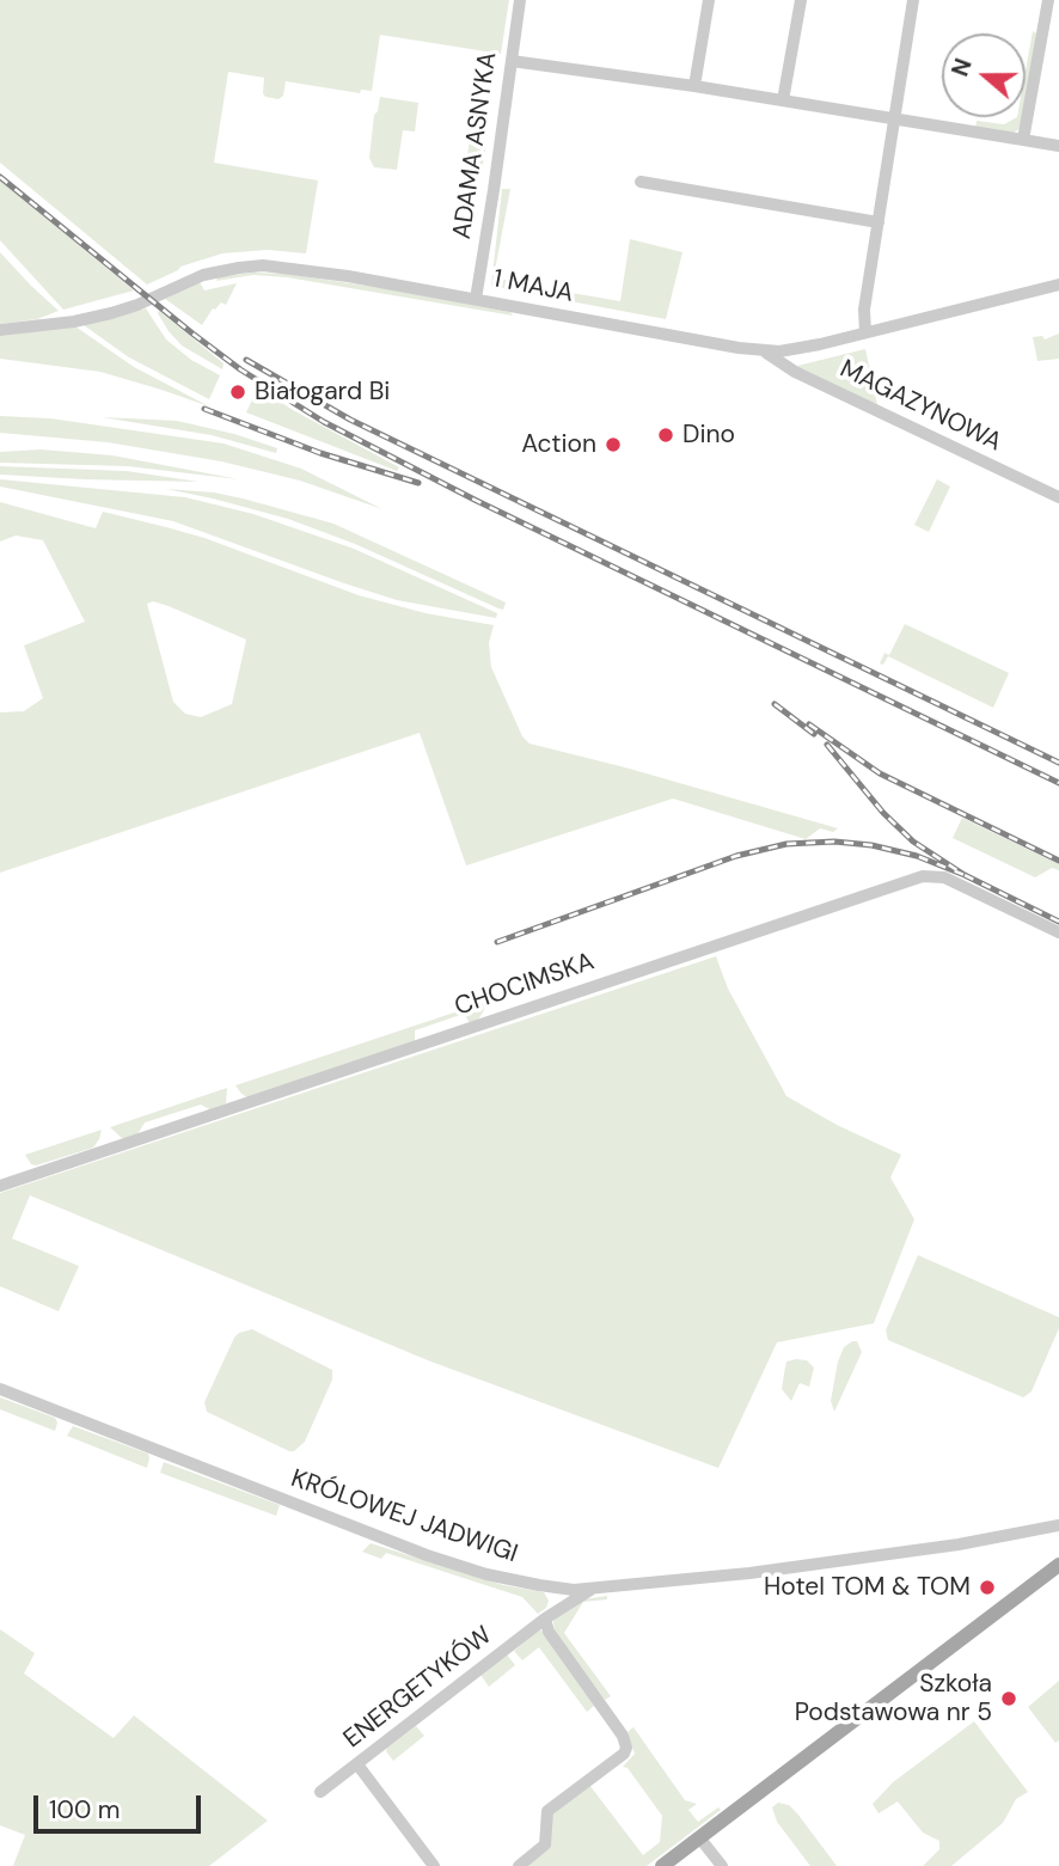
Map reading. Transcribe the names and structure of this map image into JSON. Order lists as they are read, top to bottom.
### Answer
{
  "streets": {
    "street": [
      "ADAMA ASNYKA",
      "1 MAJA",
      "MAGAZYNOWA",
      "CHOCIMSKA",
      "KRÓLOWEJ JADWIGI",
      "ENERGETYKÓW"
    ]
  },
  "crossings": [
    ["ADAMA ASNYKA", "1 MAJA"],
    ["1 MAJA", "MAGAZYNOWA"],
    ["KRÓLOWEJ JADWIGI", "ENERGETYKÓW"]
  ],
  "places": [
    "Białogard Bi",
    "Dino",
    "Action",
    "Hotel TOM & TOM",
    "Szkoła Podstawowa nr 5"
  ],
  "scale_bar": "100 m",
  "north": "left"
}
